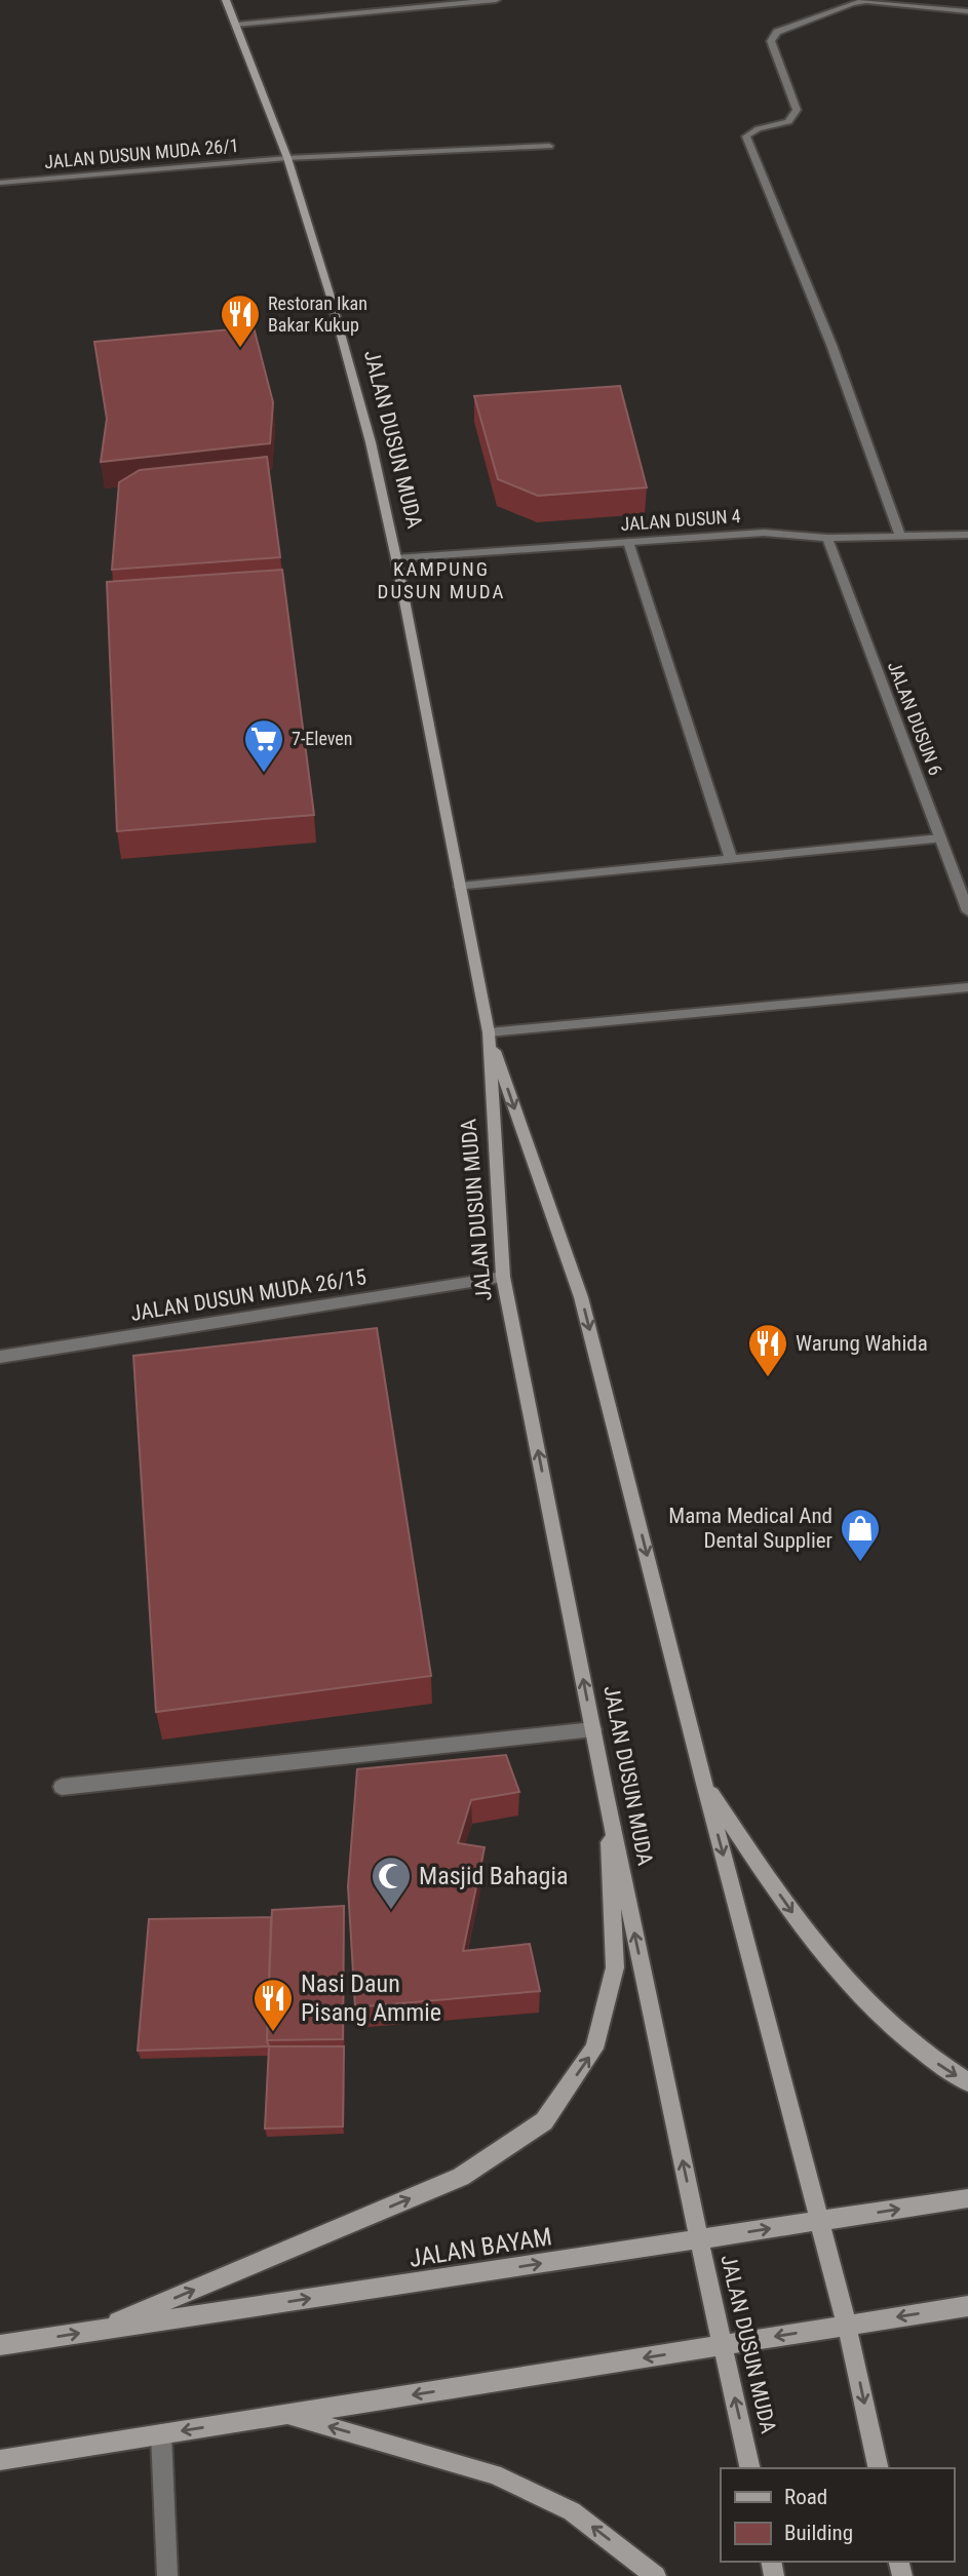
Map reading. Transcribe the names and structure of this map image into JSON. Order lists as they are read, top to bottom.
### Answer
{
  "streets": {
    "main road": ["JALAN DUSUN MUDA", "JALAN BAYAM"],
    "street": [
      "JALAN DUSUN MUDA 26/1",
      "JALAN DUSUN 4",
      "JALAN DUSUN 6",
      "JALAN DUSUN MUDA 26/15"
    ]
  },
  "crossings": [
    ["JALAN DUSUN MUDA 26/1", "JALAN DUSUN MUDA"],
    ["JALAN DUSUN MUDA", "JALAN DUSUN 4"],
    ["JALAN DUSUN MUDA", "JALAN DUSUN MUDA 26/15"],
    ["JALAN DUSUN MUDA", "JALAN BAYAM"],
    ["JALAN DUSUN 4", "JALAN DUSUN 6"]
  ],
  "districts": ["KAMPUNG DUSUN MUDA"],
  "places": {
    "restaurant": ["Restoran Ikan Bakar Kukup", "Warung Wahida", "Nasi Daun Pisang Ammie"],
    "supermarket": ["7-Eleven"],
    "shop": ["Mama Medical And Dental Supplier"],
    "mosque": ["Masjid Bahagia"]
  },
  "legend": ["Road", "Building"]
}
